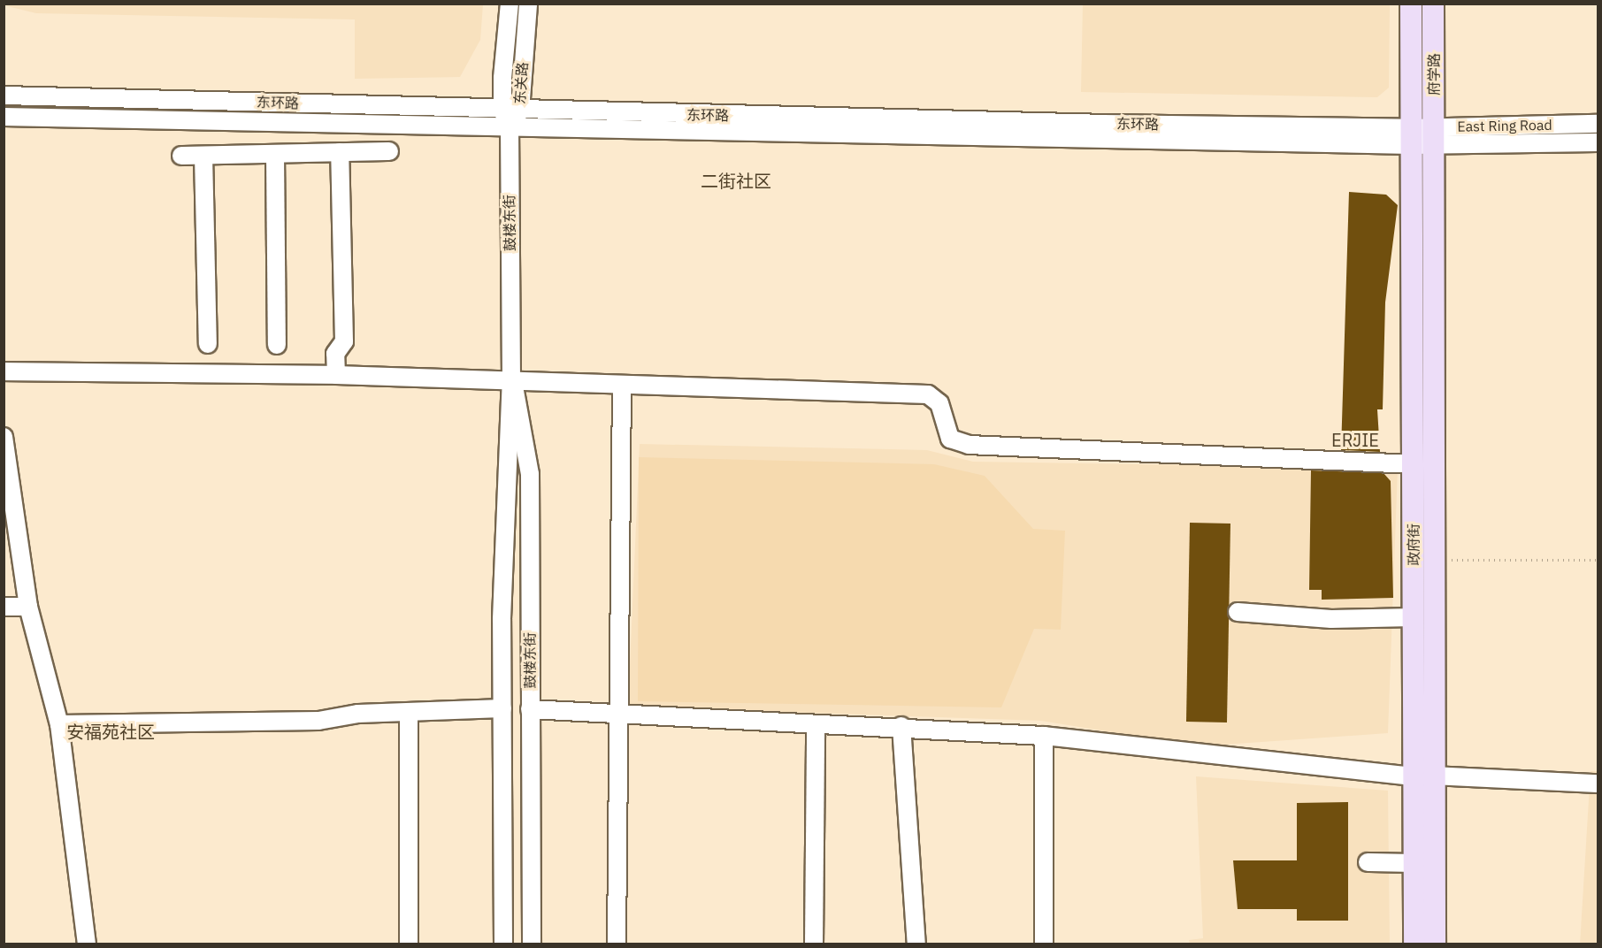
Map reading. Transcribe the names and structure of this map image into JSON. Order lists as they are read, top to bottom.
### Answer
{
  "streets": {
    "main road": ["府学路", "政府街"],
    "street": [
      "东关路",
      "东环路",
      "East Ring Road",
      "鼓楼东街"
    ]
  },
  "crossings": [
    ["府学路", "东环路"],
    ["府学路", "East Ring Road"],
    ["府学路", "政府街"],
    ["东关路", "东环路"],
    ["东关路", "鼓楼东街"],
    ["东环路", "East Ring Road"],
    ["东环路", "鼓楼东街"],
    ["东环路", "政府街"],
    ["East Ring Road", "政府街"]
  ],
  "districts": ["二街社区", "ERJIE", "安福苑社区"]
}
